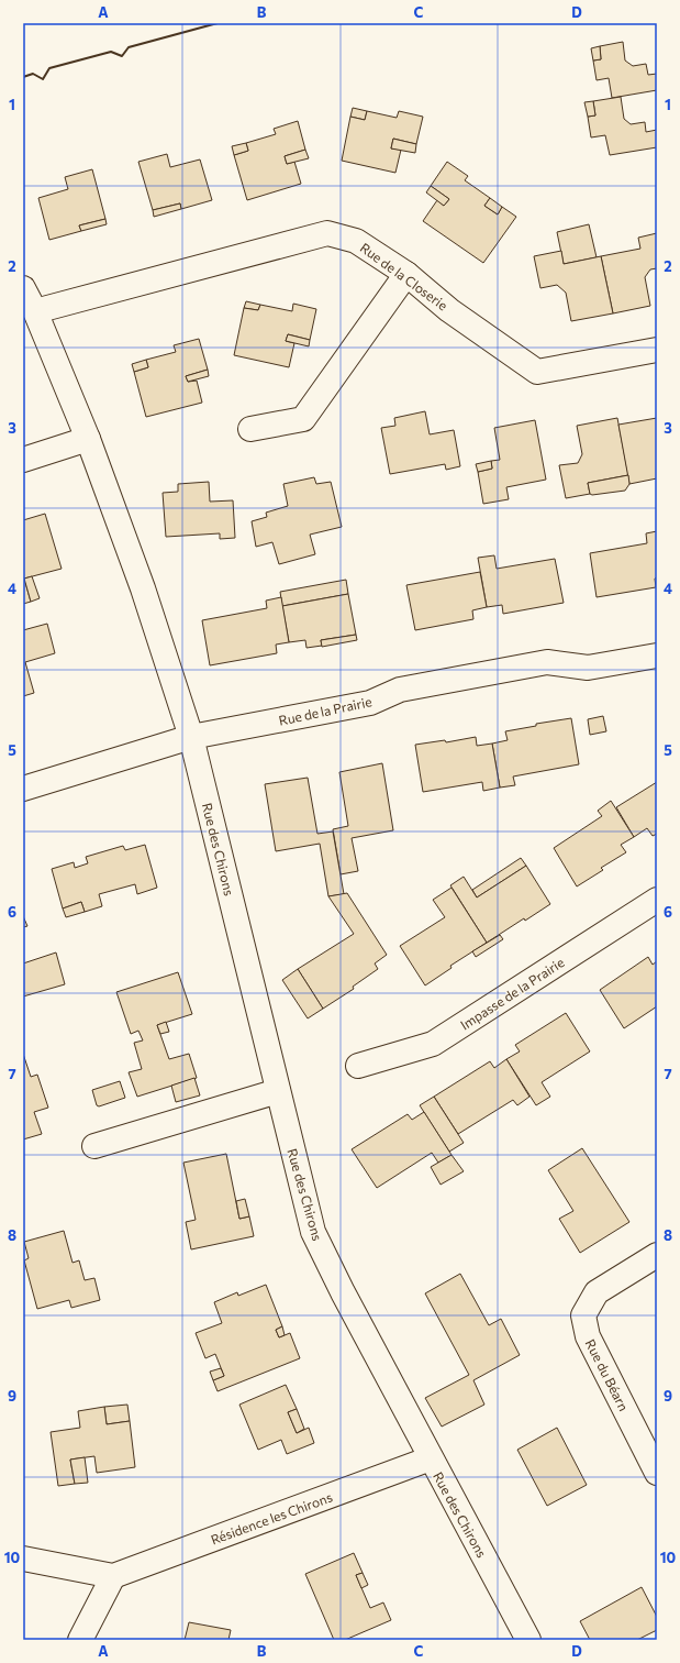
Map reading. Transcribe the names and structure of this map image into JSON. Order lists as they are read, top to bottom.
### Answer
{
  "streets": {
    "street": [
      "Rue de la Closerie",
      "Rue de la Prairie",
      "Rue des Chirons",
      "Impasse de la Prairie",
      "Rue du Béarn",
      "Résidence les Chirons"
    ]
  },
  "crossings": [
    ["Rue de la Closerie", "Rue des Chirons"],
    ["Rue de la Prairie", "Rue des Chirons"],
    ["Rue des Chirons", "Résidence les Chirons"]
  ],
  "grid": {
    "columns": [
      "A",
      "B",
      "C",
      "D"
    ],
    "rows": [
      "1",
      "2",
      "3",
      "4",
      "5",
      "6",
      "7",
      "8",
      "9",
      "10"
    ]
  }
}
